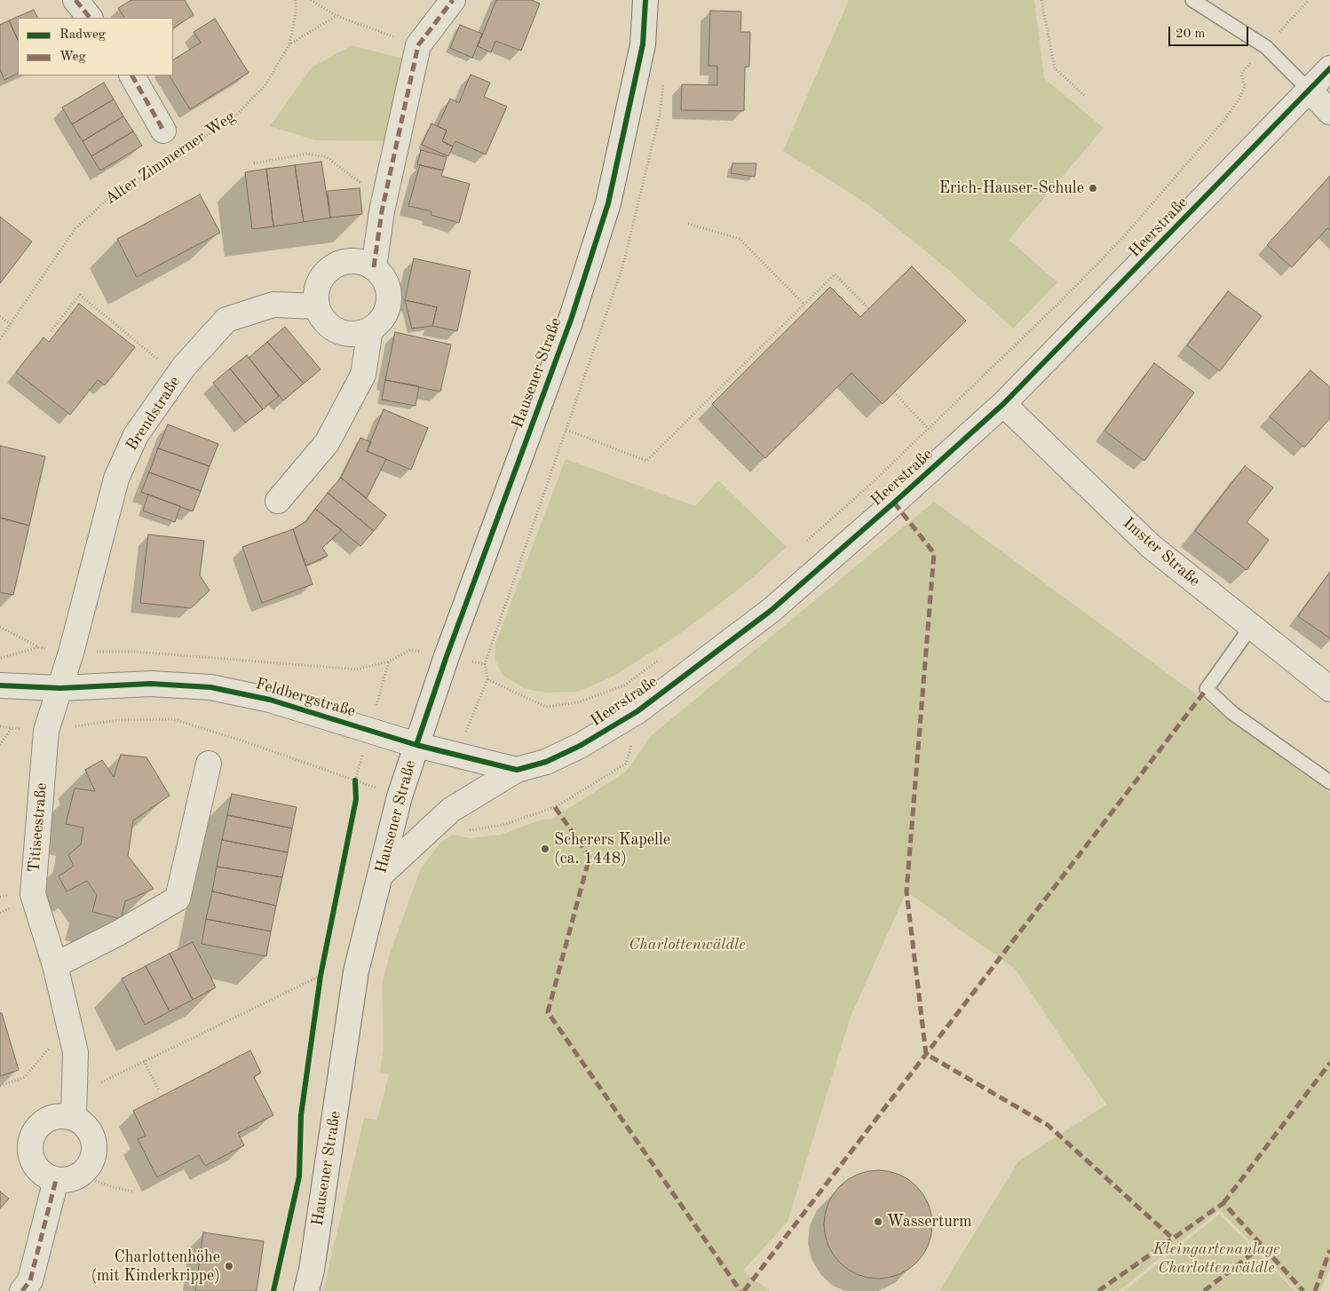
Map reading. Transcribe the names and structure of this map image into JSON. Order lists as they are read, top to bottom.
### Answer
{
  "streets": {
    "street": [
      "Heerstraße",
      "Hausener Straße",
      "Brendstraße",
      "Imster Straße",
      "Feldbergstraße",
      "Titiseestraße"
    ],
    "path": ["Alter Zimmerner Weg"]
  },
  "crossings": [
    ["Heerstraße", "Hausener Straße"],
    ["Heerstraße", "Imster Straße"],
    ["Heerstraße", "Feldbergstraße"],
    ["Hausener Straße", "Feldbergstraße"],
    ["Brendstraße", "Feldbergstraße"],
    ["Brendstraße", "Titiseestraße"],
    ["Feldbergstraße", "Titiseestraße"]
  ],
  "parks": ["Charlottenwäldle", "Kleingartenanlage Charlottenwäldle"],
  "places": [
    "Erich-Hauser-Schule",
    "Scherers Kapelle (ca. 1448)",
    "Wasserturm",
    "Charlottenhöhe (mit Kinderkrippe)"
  ],
  "legend": ["Radweg", "Weg"],
  "scale_bar": "20 m"
}
